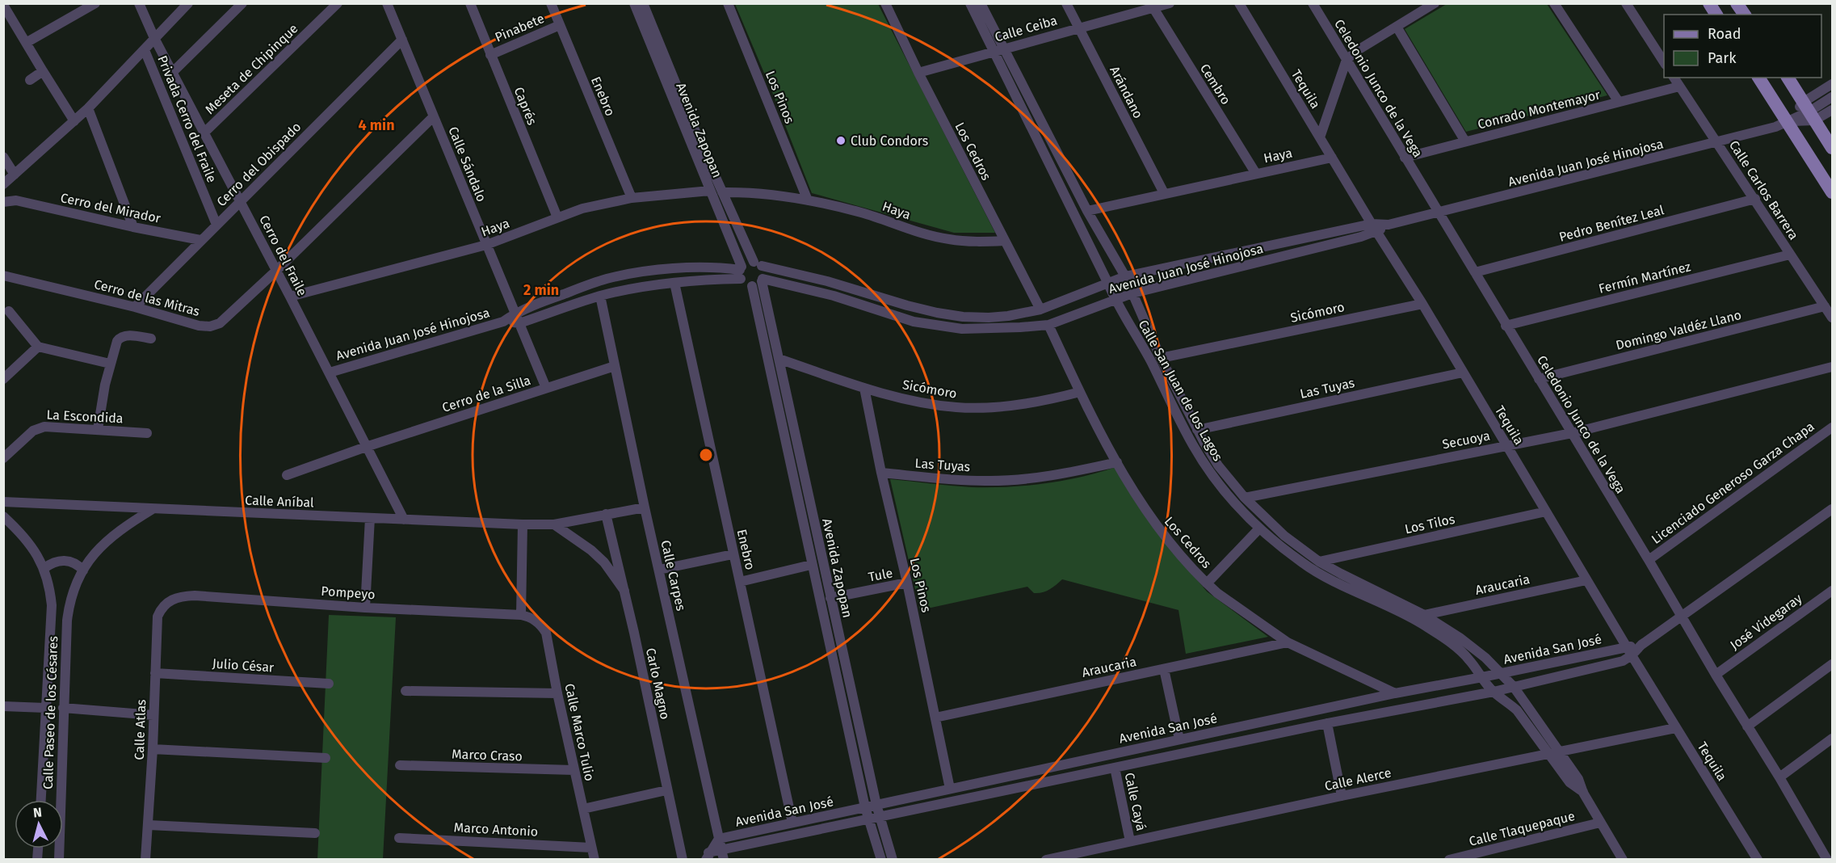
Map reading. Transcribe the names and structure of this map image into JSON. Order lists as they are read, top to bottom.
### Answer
{
  "streets": {
    "street": [
      "Pinabete",
      "Calle Ceiba",
      "Meseta de Chipinque",
      "Cembro",
      "Celedonio Junco de la Vega",
      "Tequila",
      "Arándano",
      "Enebro",
      "Los Pinos",
      "Caprés",
      "Conrado Montemayor",
      "Privada Cerro del Fraile",
      "Avenida Zapopan",
      "Los Cedros",
      "Haya",
      "Avenida Juan José Hinojosa",
      "Cerro del Obispado",
      "Calle Sándalo",
      "Calle Carlos Barrera",
      "Cerro del Mirador",
      "Pedro Benítez Leal",
      "Cerro del Fraile",
      "Fermín Martínez",
      "Cerro de las Mitras",
      "Sicómoro",
      "Domingo Valdéz Llano",
      "Las Tuyas",
      "Calle San Juan de los Lagos",
      "Cerro de la Silla",
      "La Escondida",
      "Secuoya",
      "Licenciado Generoso Garza Chapa",
      "Calle Aníbal",
      "Los Tilos",
      "Tule",
      "Calle Carpes",
      "Araucaria",
      "Pompeyo",
      "José Videgaray",
      "Avenida San José",
      "Julio César",
      "Carlo Magno",
      "Calle Paseo de los Césares",
      "Calle Atlas",
      "Calle Marco Tulio",
      "Marco Craso",
      "Calle Alerce",
      "Calle Cayá",
      "Calle Tlaquepaque",
      "Marco Antonio"
    ]
  },
  "crossings": [
    ["Pinabete", "Enebro"],
    ["Pinabete", "Caprés"],
    ["Calle Ceiba", "Cembro"],
    ["Calle Ceiba", "Arándano"],
    ["Calle Ceiba", "Los Cedros"],
    ["Calle Ceiba", "Calle San Juan de los Lagos"],
    ["Meseta de Chipinque", "Cerro del Fraile"],
    ["Cembro", "Haya"],
    ["Celedonio Junco de la Vega", "Conrado Montemayor"],
    ["Celedonio Junco de la Vega", "Avenida Juan José Hinojosa"],
    ["Celedonio Junco de la Vega", "Pedro Benítez Leal"],
    ["Celedonio Junco de la Vega", "Fermín Martínez"],
    ["Celedonio Junco de la Vega", "Domingo Valdéz Llano"],
    ["Celedonio Junco de la Vega", "Secuoya"],
    ["Celedonio Junco de la Vega", "Licenciado Generoso Garza Chapa"],
    ["Celedonio Junco de la Vega", "José Videgaray"],
    ["Celedonio Junco de la Vega", "Avenida San José"],
    ["Tequila", "Haya"],
    ["Tequila", "Avenida Juan José Hinojosa"],
    ["Tequila", "Sicómoro"],
    ["Tequila", "Las Tuyas"],
    ["Tequila", "Secuoya"],
    ["Tequila", "Los Tilos"],
    ["Tequila", "Araucaria"],
    ["Tequila", "Avenida San José"],
    ["Tequila", "Calle Alerce"],
    ["Arándano", "Haya"],
    ["Enebro", "Haya"],
    ["Enebro", "Avenida Juan José Hinojosa"],
    ["Enebro", "Avenida San José"],
    ["Los Pinos", "Haya"],
    ["Los Pinos", "Sicómoro"],
    ["Los Pinos", "Las Tuyas"],
    ["Los Pinos", "Tule"],
    ["Los Pinos", "Araucaria"],
    ["Los Pinos", "Avenida San José"],
    ["Caprés", "Haya"],
    ["Conrado Montemayor", "Calle Carlos Barrera"],
    ["Privada Cerro del Fraile", "Cerro del Obispado"],
    ["Avenida Zapopan", "Haya"],
    ["Avenida Zapopan", "Avenida Juan José Hinojosa"],
    ["Avenida Zapopan", "Sicómoro"],
    ["Avenida Zapopan", "Tule"],
    ["Avenida Zapopan", "Avenida San José"],
    ["Los Cedros", "Haya"],
    ["Los Cedros", "Avenida Juan José Hinojosa"],
    ["Los Cedros", "Sicómoro"],
    ["Los Cedros", "Las Tuyas"],
    ["Los Cedros", "Araucaria"],
    ["Los Cedros", "Avenida San José"],
    ["Haya", "Calle Sándalo"],
    ["Haya", "Cerro del Fraile"],
    ["Haya", "Calle San Juan de los Lagos"],
    ["Avenida Juan José Hinojosa", "Calle Sándalo"],
    ["Avenida Juan José Hinojosa", "Calle Carlos Barrera"],
    ["Avenida Juan José Hinojosa", "Cerro del Fraile"],
    ["Avenida Juan José Hinojosa", "Calle San Juan de los Lagos"],
    ["Avenida Juan José Hinojosa", "Calle Carpes"],
    ["Cerro del Obispado", "Calle Sándalo"],
    ["Cerro del Obispado", "Cerro del Mirador"],
    ["Cerro del Obispado", "Cerro del Fraile"],
    ["Cerro del Obispado", "Cerro de las Mitras"],
    ["Calle Sándalo", "Cerro de las Mitras"],
    ["Calle Sándalo", "Cerro de la Silla"],
    ["Calle Carlos Barrera", "Pedro Benítez Leal"],
    ["Calle Carlos Barrera", "Fermín Martínez"],
    ["Calle Carlos Barrera", "Domingo Valdéz Llano"],
    ["Cerro del Fraile", "Cerro de las Mitras"],
    ["Cerro del Fraile", "Cerro de la Silla"],
    ["Cerro del Fraile", "Calle Aníbal"],
    ["Sicómoro", "Calle San Juan de los Lagos"],
    ["Las Tuyas", "Calle San Juan de los Lagos"],
    ["Calle San Juan de los Lagos", "Secuoya"],
    ["Calle San Juan de los Lagos", "Los Tilos"],
    ["Calle San Juan de los Lagos", "Araucaria"],
    ["Calle San Juan de los Lagos", "Avenida San José"],
    ["Calle San Juan de los Lagos", "Calle Alerce"],
    ["Calle San Juan de los Lagos", "Calle Tlaquepaque"],
    ["Cerro de la Silla", "Calle Carpes"],
    ["Calle Aníbal", "Calle Carpes"],
    ["Calle Aníbal", "Carlo Magno"],
    ["Calle Aníbal", "Calle Paseo de los Césares"],
    ["Calle Carpes", "Avenida San José"],
    ["Pompeyo", "Calle Atlas"],
    ["Pompeyo", "Calle Marco Tulio"],
    ["Avenida San José", "Calle Cayá"],
    ["Julio César", "Calle Atlas"],
    ["Calle Marco Tulio", "Marco Craso"],
    ["Calle Marco Tulio", "Marco Antonio"],
    ["Calle Alerce", "Calle Cayá"]
  ],
  "places": ["Club Condors"],
  "legend": ["Road", "Park"],
  "north": "top",
  "rings": ["4 min", "2 min"]
}
